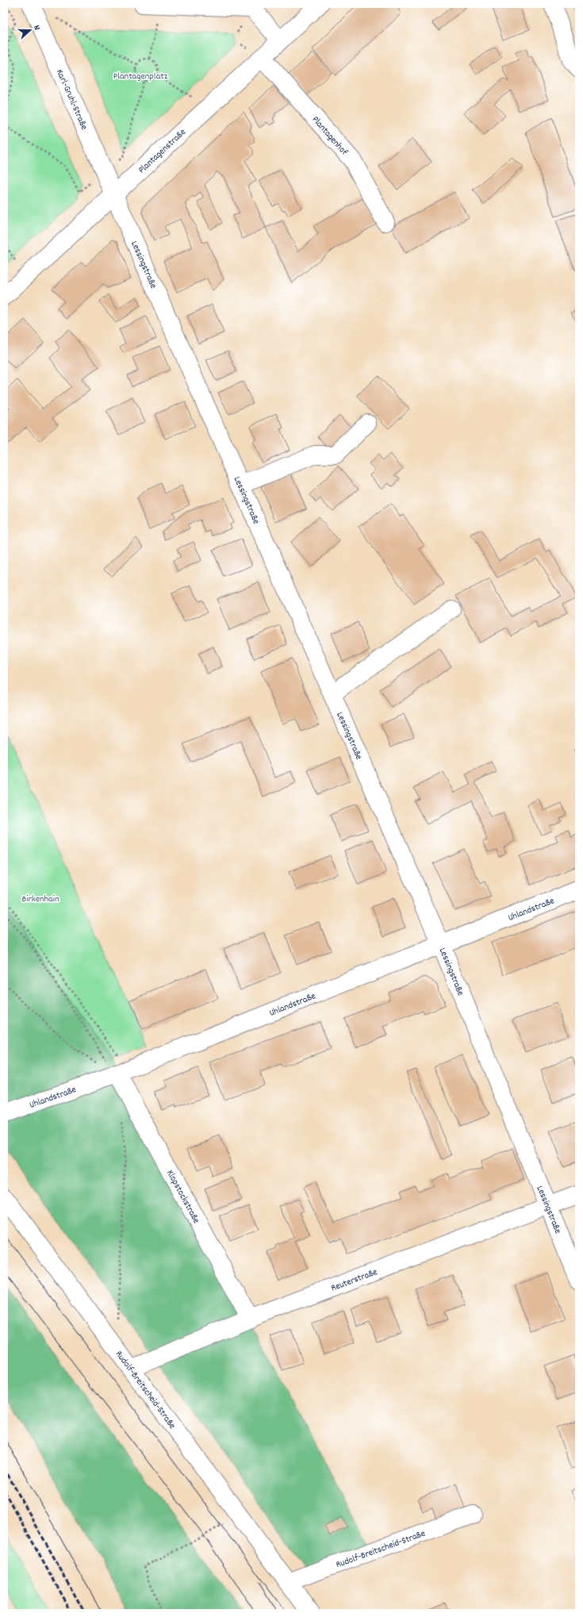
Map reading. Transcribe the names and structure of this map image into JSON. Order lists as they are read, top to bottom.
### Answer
{
  "streets": {
    "street": [
      "Karl-Gruhl-Straße",
      "Plantagenhof",
      "Plantagenstraße",
      "Lessingstraße",
      "Uhlandstraße",
      "Klopstockstraße",
      "Reuterstraße",
      "Rudolf-Breitscheid-Straße"
    ]
  },
  "crossings": [
    ["Karl-Gruhl-Straße", "Plantagenstraße"],
    ["Karl-Gruhl-Straße", "Lessingstraße"],
    ["Plantagenhof", "Plantagenstraße"],
    ["Plantagenstraße", "Lessingstraße"],
    ["Lessingstraße", "Uhlandstraße"],
    ["Lessingstraße", "Reuterstraße"],
    ["Uhlandstraße", "Klopstockstraße"],
    ["Klopstockstraße", "Reuterstraße"],
    ["Reuterstraße", "Rudolf-Breitscheid-Straße"]
  ],
  "parks": ["Plantagenplatz", "Birkenhain"],
  "north": "right"
}
